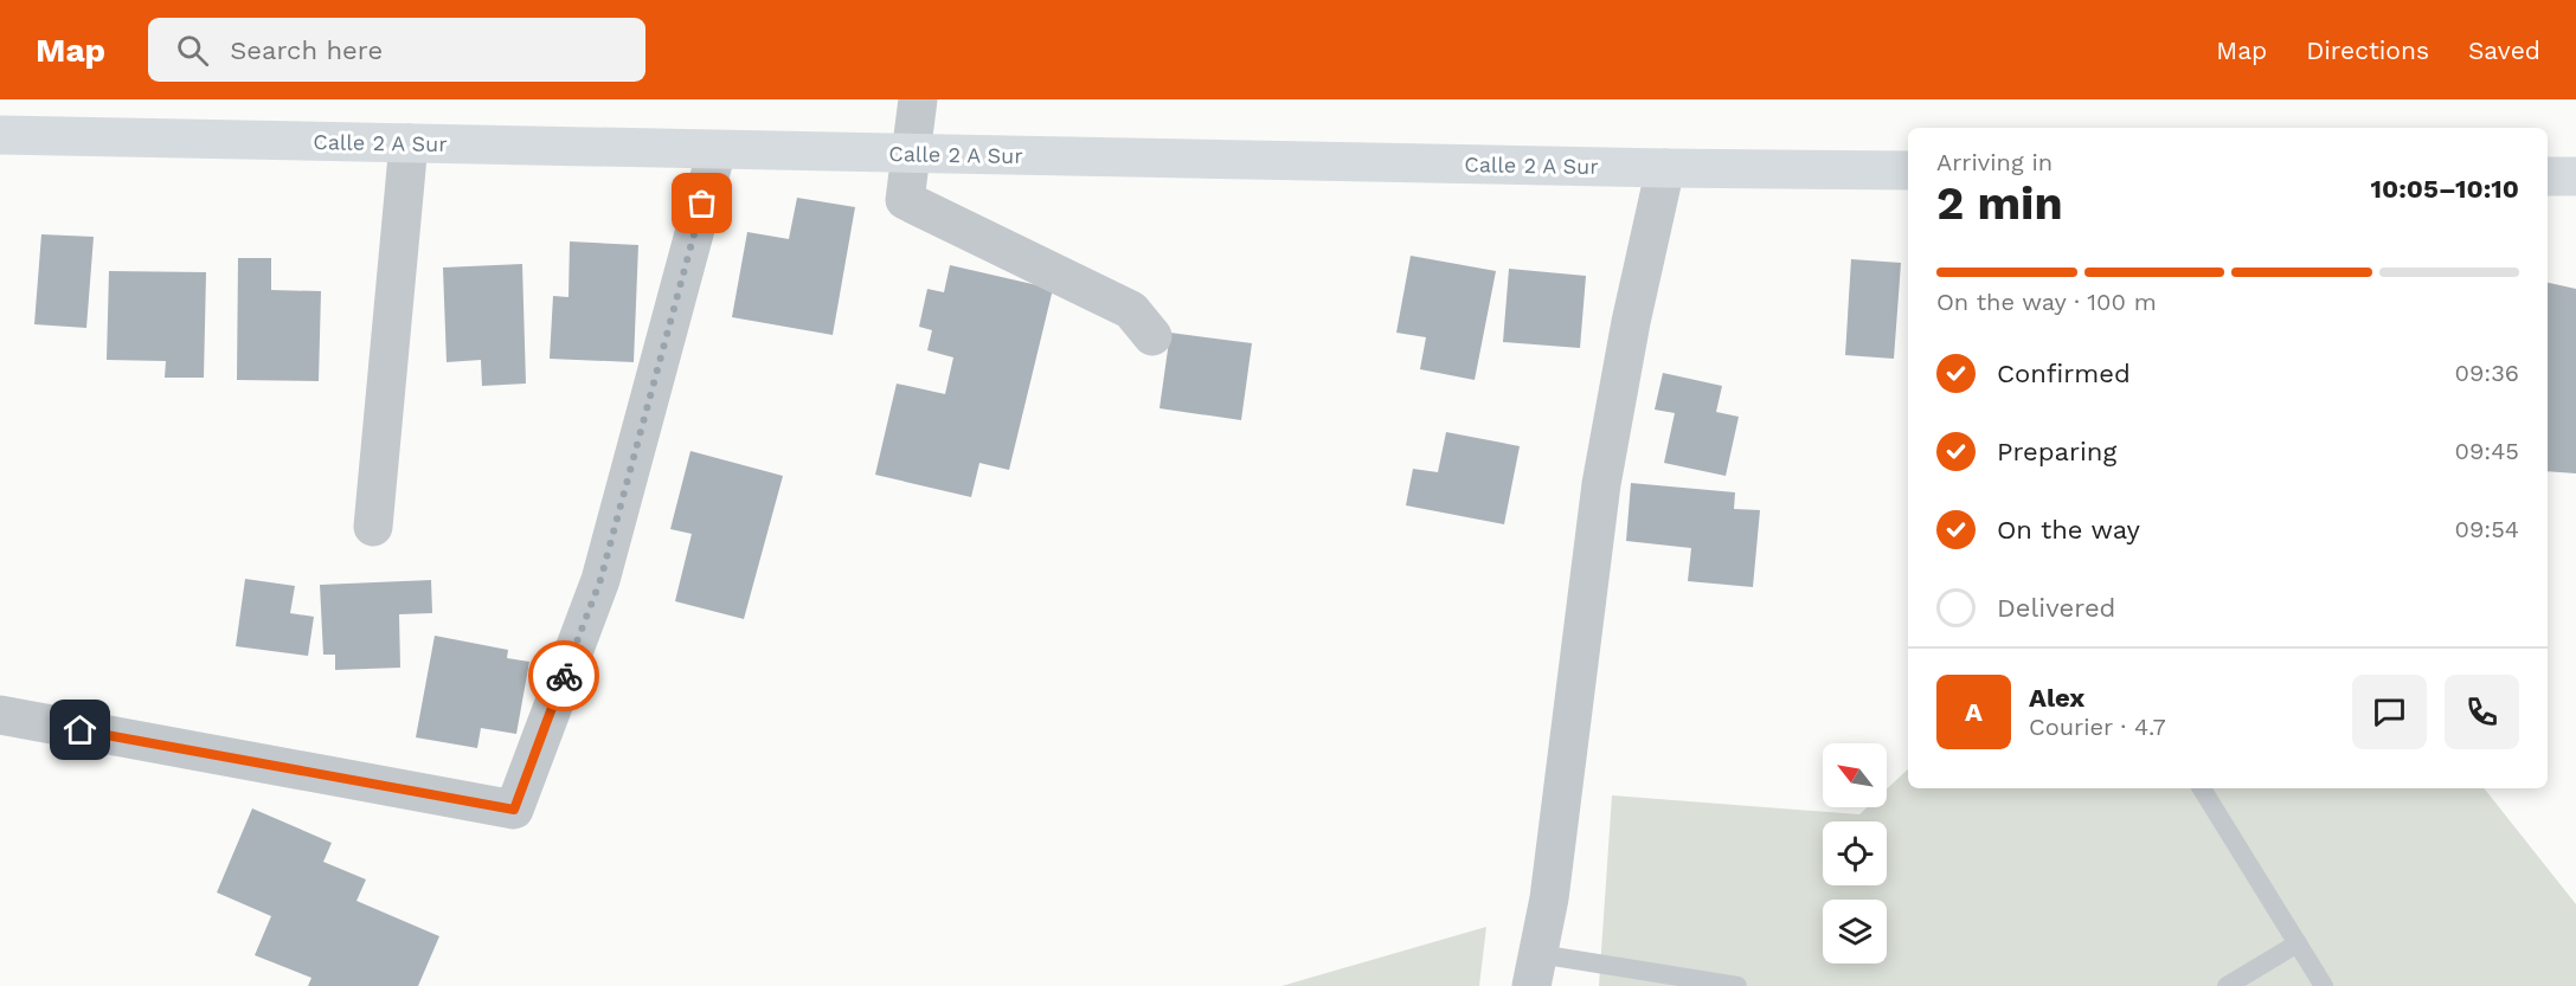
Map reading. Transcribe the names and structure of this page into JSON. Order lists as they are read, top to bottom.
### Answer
{
  "streets": {
    "main road": ["Calle 2 A Sur"]
  },
  "north": "top left",
  "page": {
    "header": "Map",
    "search": "Search here",
    "nav": ["Map", "Directions", "Saved"],
    "heading": ["2 min", "Arriving in", "10:05–10:10"],
    "panel": ["Alex", "Courier · 4.7"],
    "bar": "On the way · 100 m",
    "list": [
      ["Confirmed", "09:36"],
      ["Preparing", "09:45"],
      ["On the way", "09:54"],
      "Delivered"
    ],
    "round": "A"
  }
}
